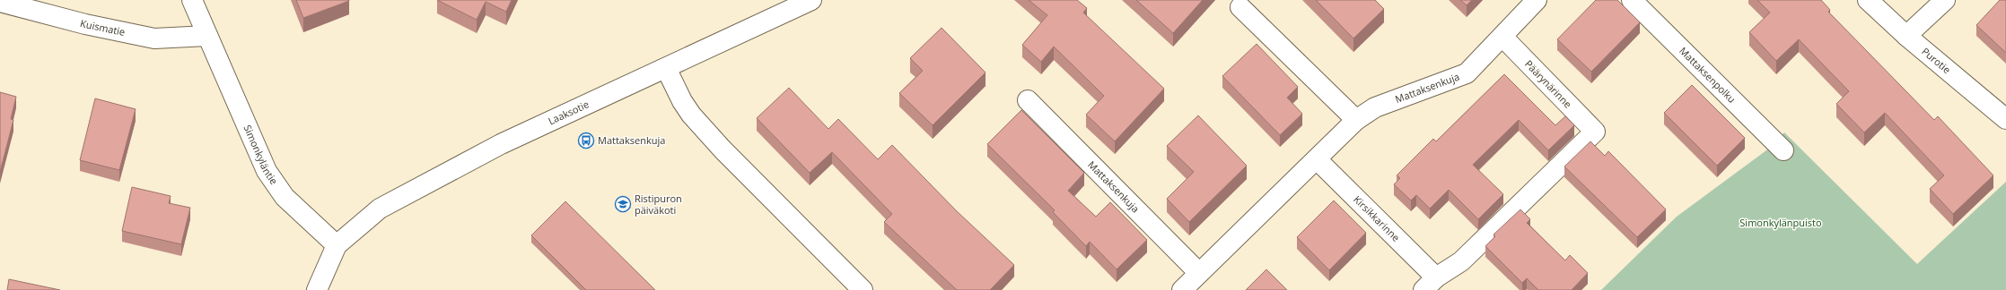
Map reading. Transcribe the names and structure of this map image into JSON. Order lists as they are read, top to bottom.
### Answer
{
  "streets": {
    "street": [
      "Kuismatie",
      "Purotie",
      "Mattaksenpolku",
      "Päärynärinne",
      "Mattaksenkuja",
      "Laaksotie",
      "Simonkyläntie",
      "Kirsikkarinne"
    ]
  },
  "crossings": [
    ["Kuismatie", "Simonkyläntie"],
    ["Päärynärinne", "Mattaksenkuja"],
    ["Päärynärinne", "Kirsikkarinne"],
    ["Mattaksenkuja", "Kirsikkarinne"],
    ["Laaksotie", "Simonkyläntie"]
  ],
  "parks": ["Simonkylänpuisto"],
  "places": {
    "bus stop": ["Mattaksenkuja"],
    "school or university": ["Ristipuron päiväkoti"]
  }
}
